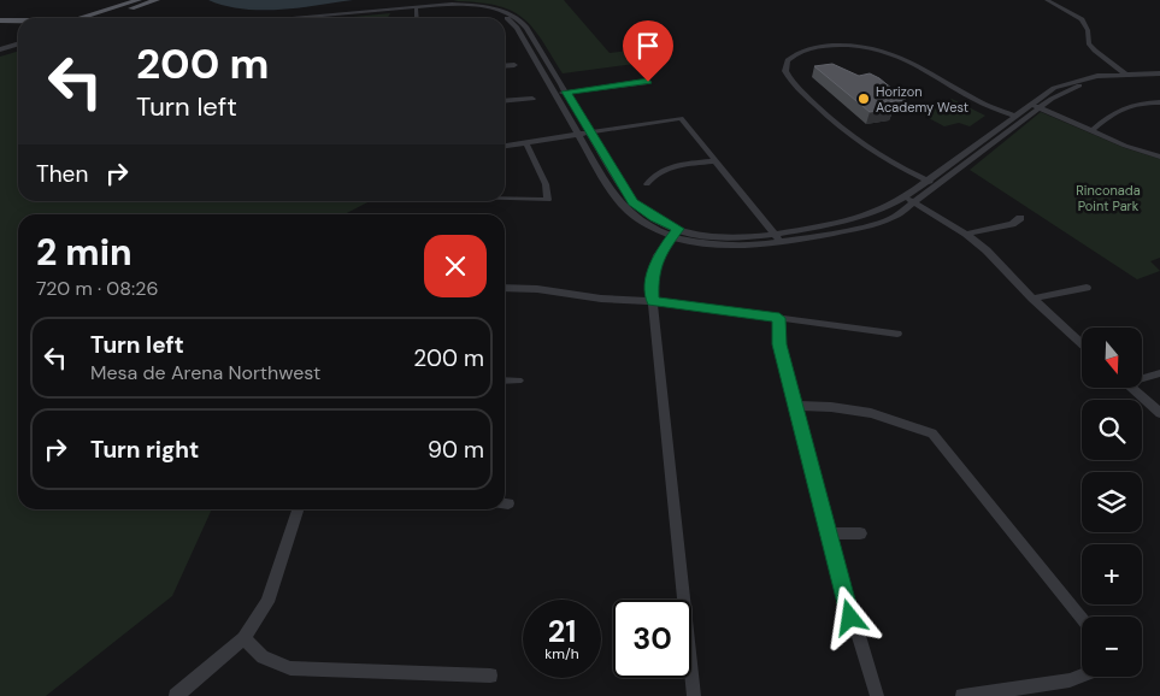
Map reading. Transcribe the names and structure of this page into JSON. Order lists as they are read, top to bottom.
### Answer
{
  "parks": ["Rinconada Point Park"],
  "places": ["Horizon Academy West"],
  "north": "bottom",
  "page": {
    "turn": ["200 m", "Turn left"],
    "then": "Then",
    "heading": ["2 min", "720 m · 08:26"],
    "list": [
      {
        "name": "Turn left",
        "note": "Mesa de Arena Northwest",
        "value": "200 m"
      },
      {
        "name": "Turn right",
        "value": "90 m"
      }
    ],
    "map_buttons": ["+", "−"],
    "speed": "21 km/h",
    "limit": "30"
  }
}
